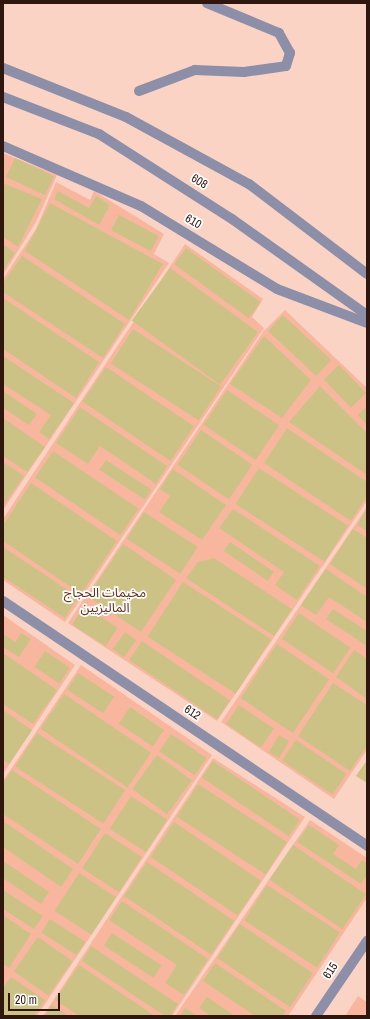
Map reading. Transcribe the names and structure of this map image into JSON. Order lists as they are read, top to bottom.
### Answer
{
  "streets": {
    "street": [
      "608",
      "610",
      "612",
      "615"
    ]
  },
  "districts": ["مخيمات الحجاج الماليزيين"],
  "scale_bar": "20 m"
}
